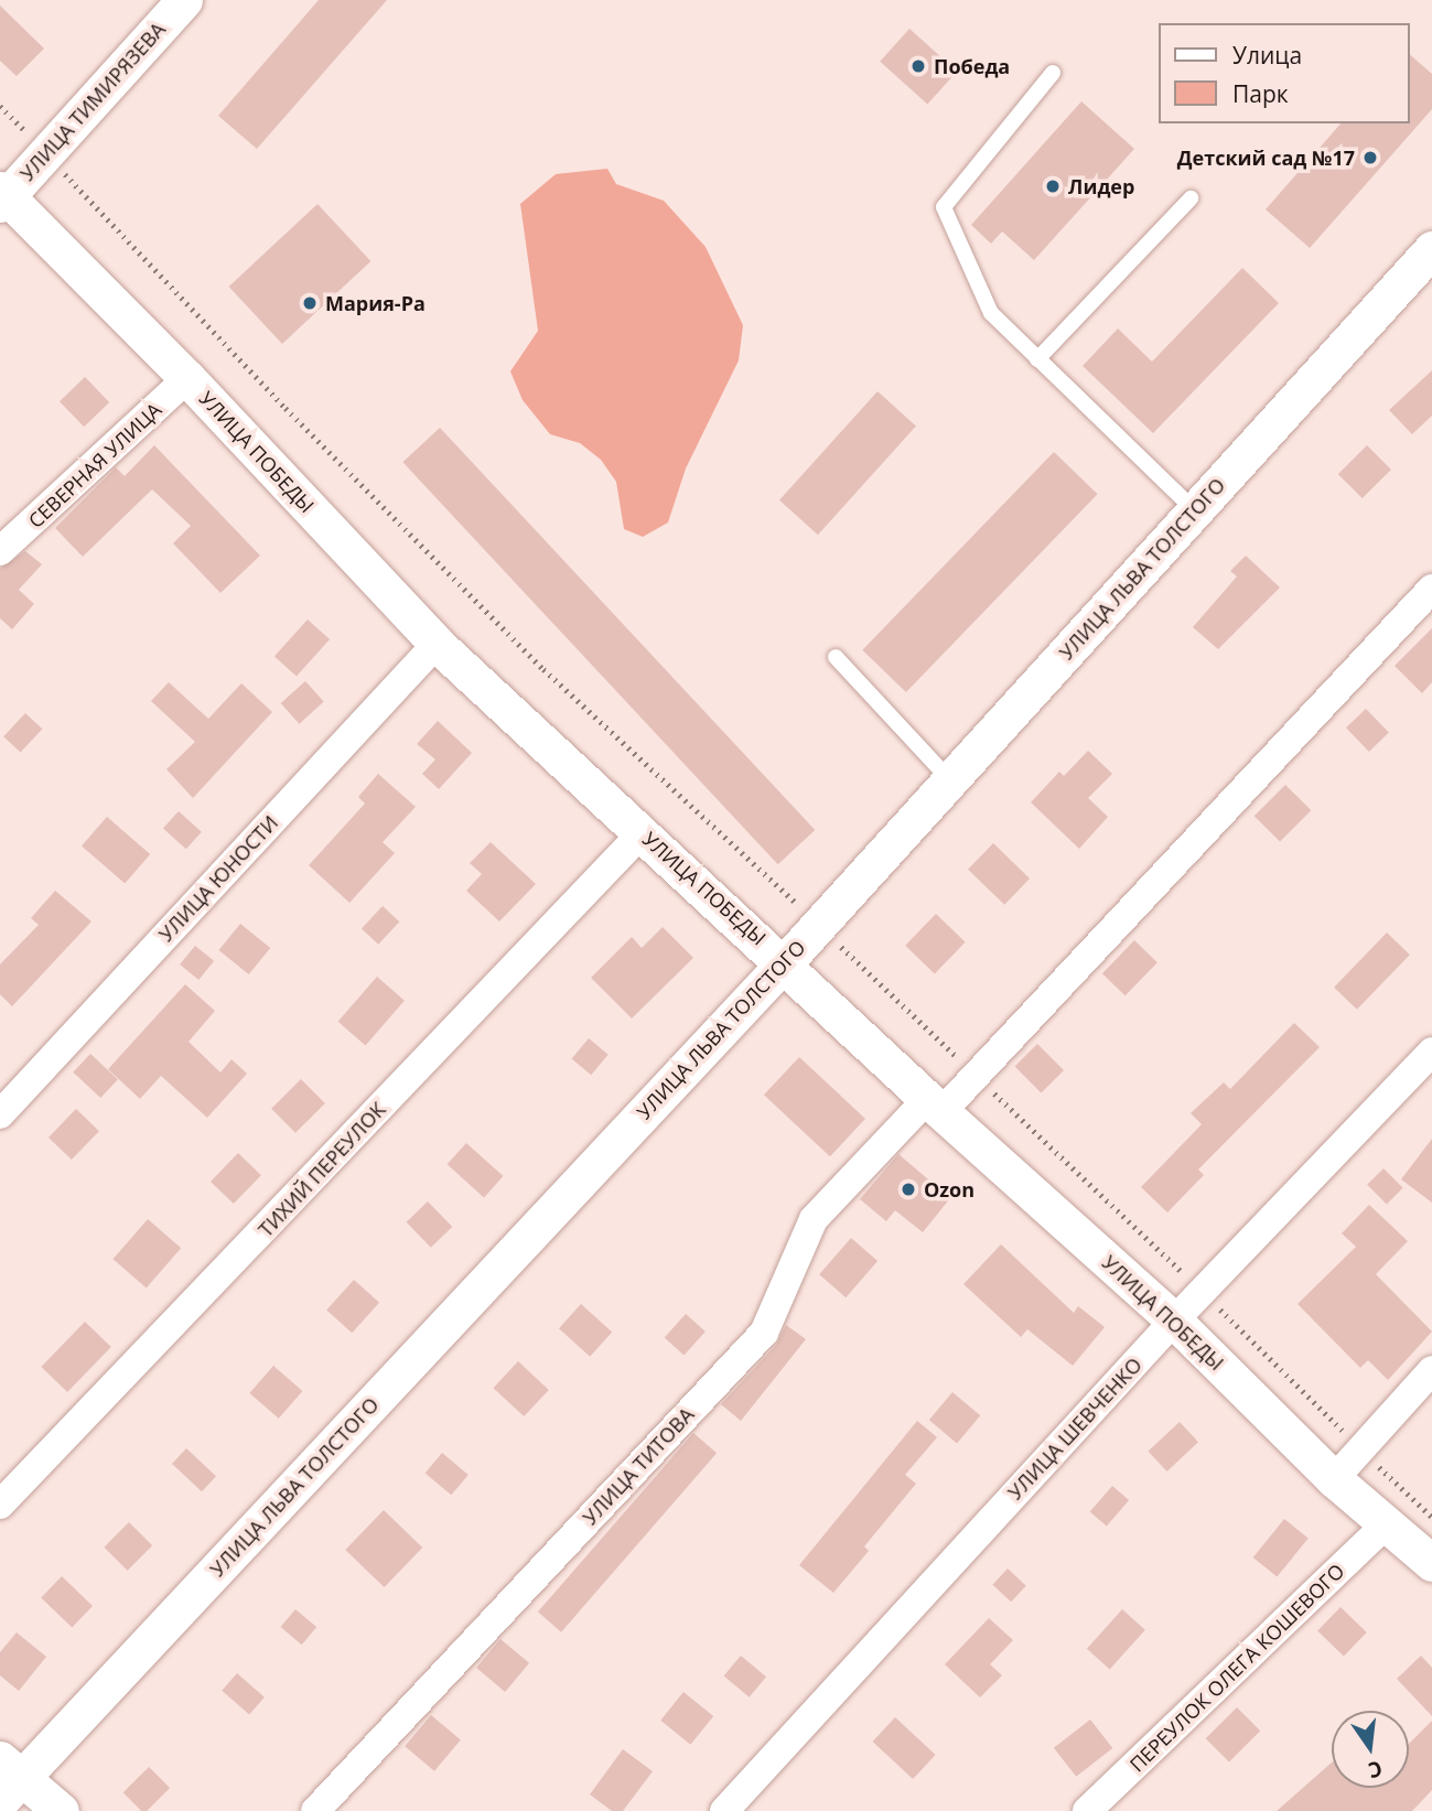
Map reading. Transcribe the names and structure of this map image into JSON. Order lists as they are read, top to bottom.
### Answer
{
  "streets": {
    "street": [
      "УЛИЦА ТИМИРЯЗЕВА",
      "УЛИЦА ПОБЕДЫ",
      "СЕВЕРНАЯ УЛИЦА",
      "УЛИЦА ЛЬВА ТОЛСТОГО",
      "УЛИЦА ЮНОСТИ",
      "ТИХИЙ ПЕРЕУЛОК",
      "УЛИЦА ШЕВЧЕНКО",
      "УЛИЦА ТИТОВА",
      "ПЕРЕУЛОК ОЛЕГА КОШЕВОГО"
    ]
  },
  "crossings": [
    ["УЛИЦА ТИМИРЯЗЕВА", "УЛИЦА ПОБЕДЫ"],
    ["УЛИЦА ПОБЕДЫ", "СЕВЕРНАЯ УЛИЦА"],
    ["УЛИЦА ПОБЕДЫ", "УЛИЦА ЛЬВА ТОЛСТОГО"],
    ["УЛИЦА ПОБЕДЫ", "УЛИЦА ЮНОСТИ"],
    ["УЛИЦА ПОБЕДЫ", "ТИХИЙ ПЕРЕУЛОК"],
    ["УЛИЦА ПОБЕДЫ", "УЛИЦА ШЕВЧЕНКО"],
    ["УЛИЦА ПОБЕДЫ", "УЛИЦА ТИТОВА"],
    ["УЛИЦА ПОБЕДЫ", "ПЕРЕУЛОК ОЛЕГА КОШЕВОГО"]
  ],
  "places": [
    "Победа",
    "Детский сад №17",
    "Лидер",
    "Мария-Ра",
    "Ozon"
  ],
  "legend": ["Улица", "Парк"],
  "north": "bottom"
}
